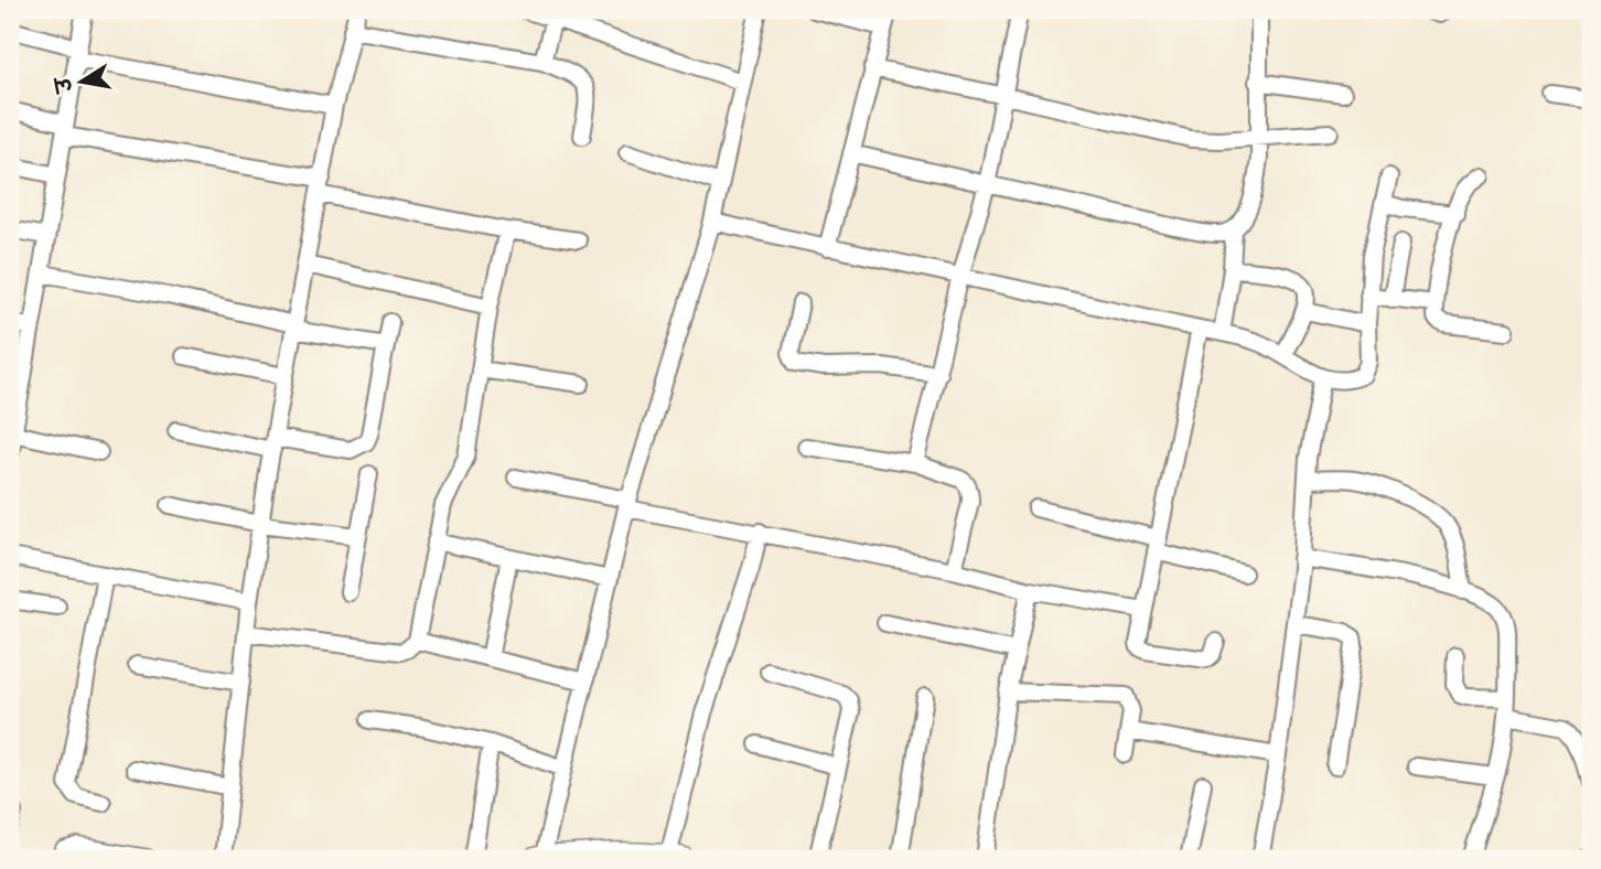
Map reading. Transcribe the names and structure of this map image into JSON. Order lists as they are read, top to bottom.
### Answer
{
  "north": "left"
}
